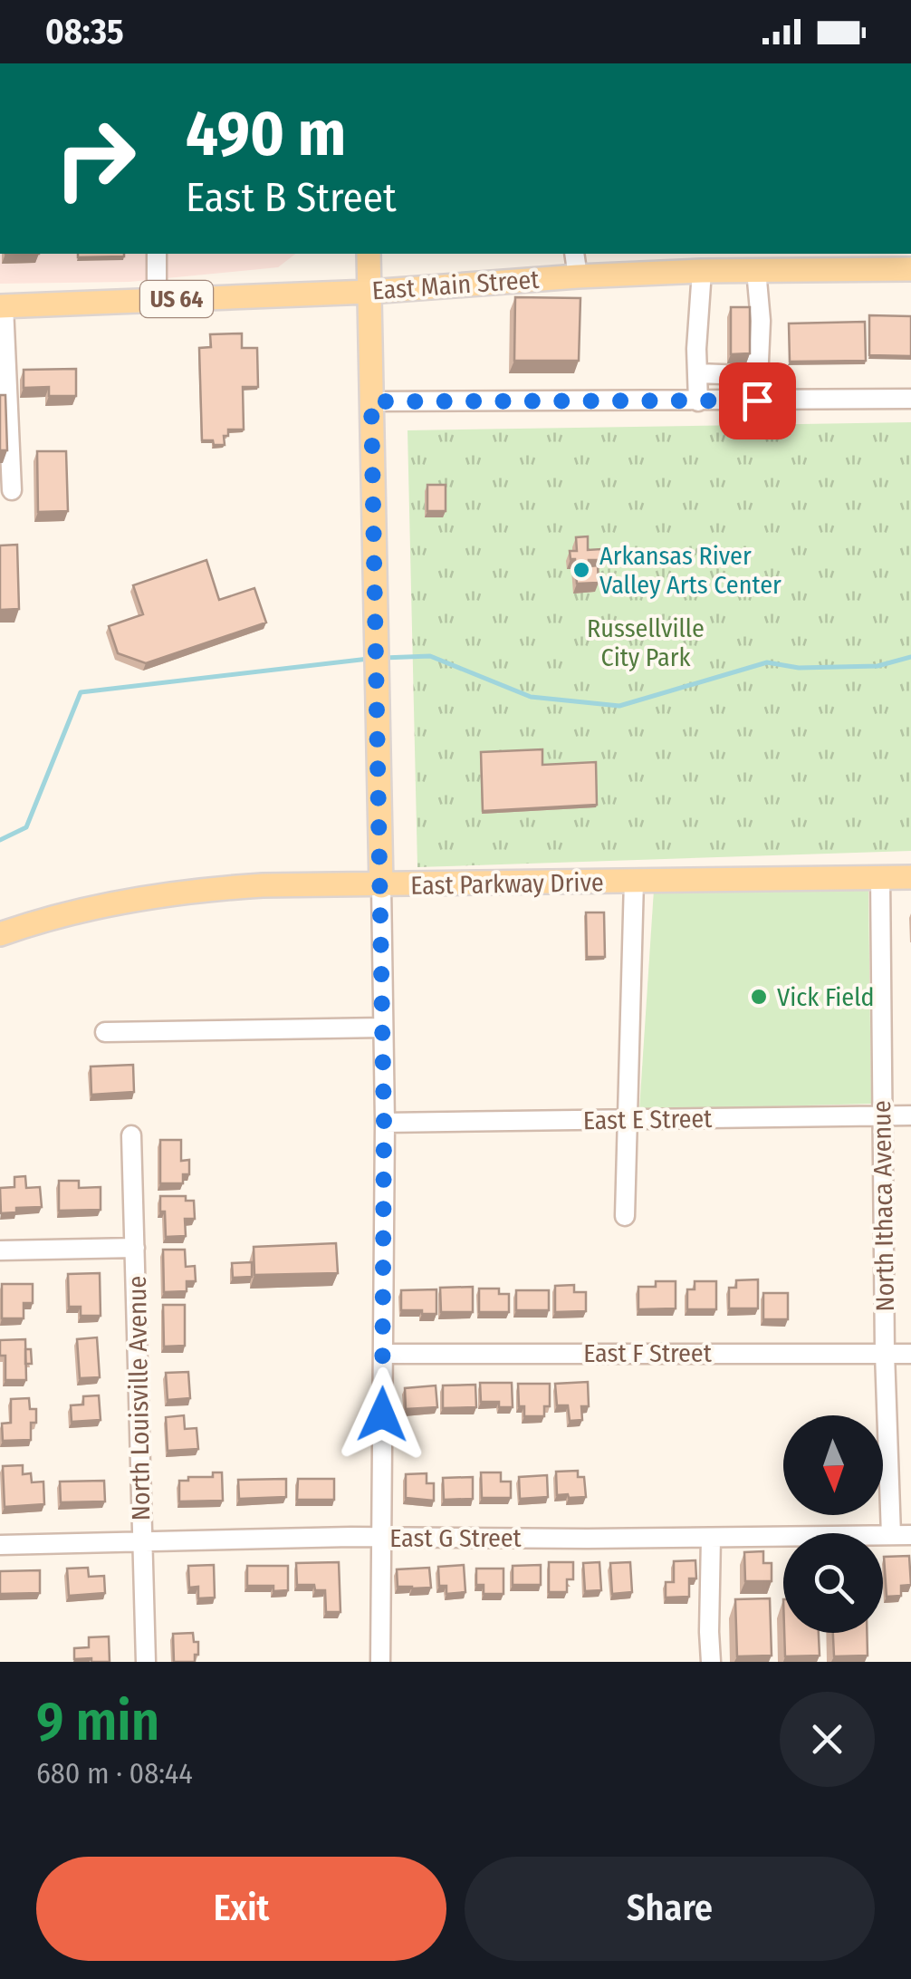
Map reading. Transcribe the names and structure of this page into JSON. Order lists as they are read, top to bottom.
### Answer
{
  "streets": {
    "main road": ["East Main Street", "US 64", "East Parkway Drive"],
    "street": [
      "East E Street",
      "North Ithaca Avenue",
      "East F Street",
      "North Louisville Avenue",
      "East G Street"
    ]
  },
  "crossings": [
    ["East Parkway Drive", "North Ithaca Avenue"],
    ["East E Street", "North Ithaca Avenue"],
    ["North Ithaca Avenue", "East F Street"],
    ["North Ithaca Avenue", "East G Street"],
    ["North Louisville Avenue", "East G Street"]
  ],
  "parks": ["Russellville City Park"],
  "places": ["Arkansas River Valley Arts Center", "Vick Field"],
  "north": "bottom",
  "page": {
    "status": "08:35",
    "turn": ["490 m", "East B Street"],
    "heading": ["9 min", "680 m · 08:44"],
    "buttons": ["Exit", "Share"]
  }
}
